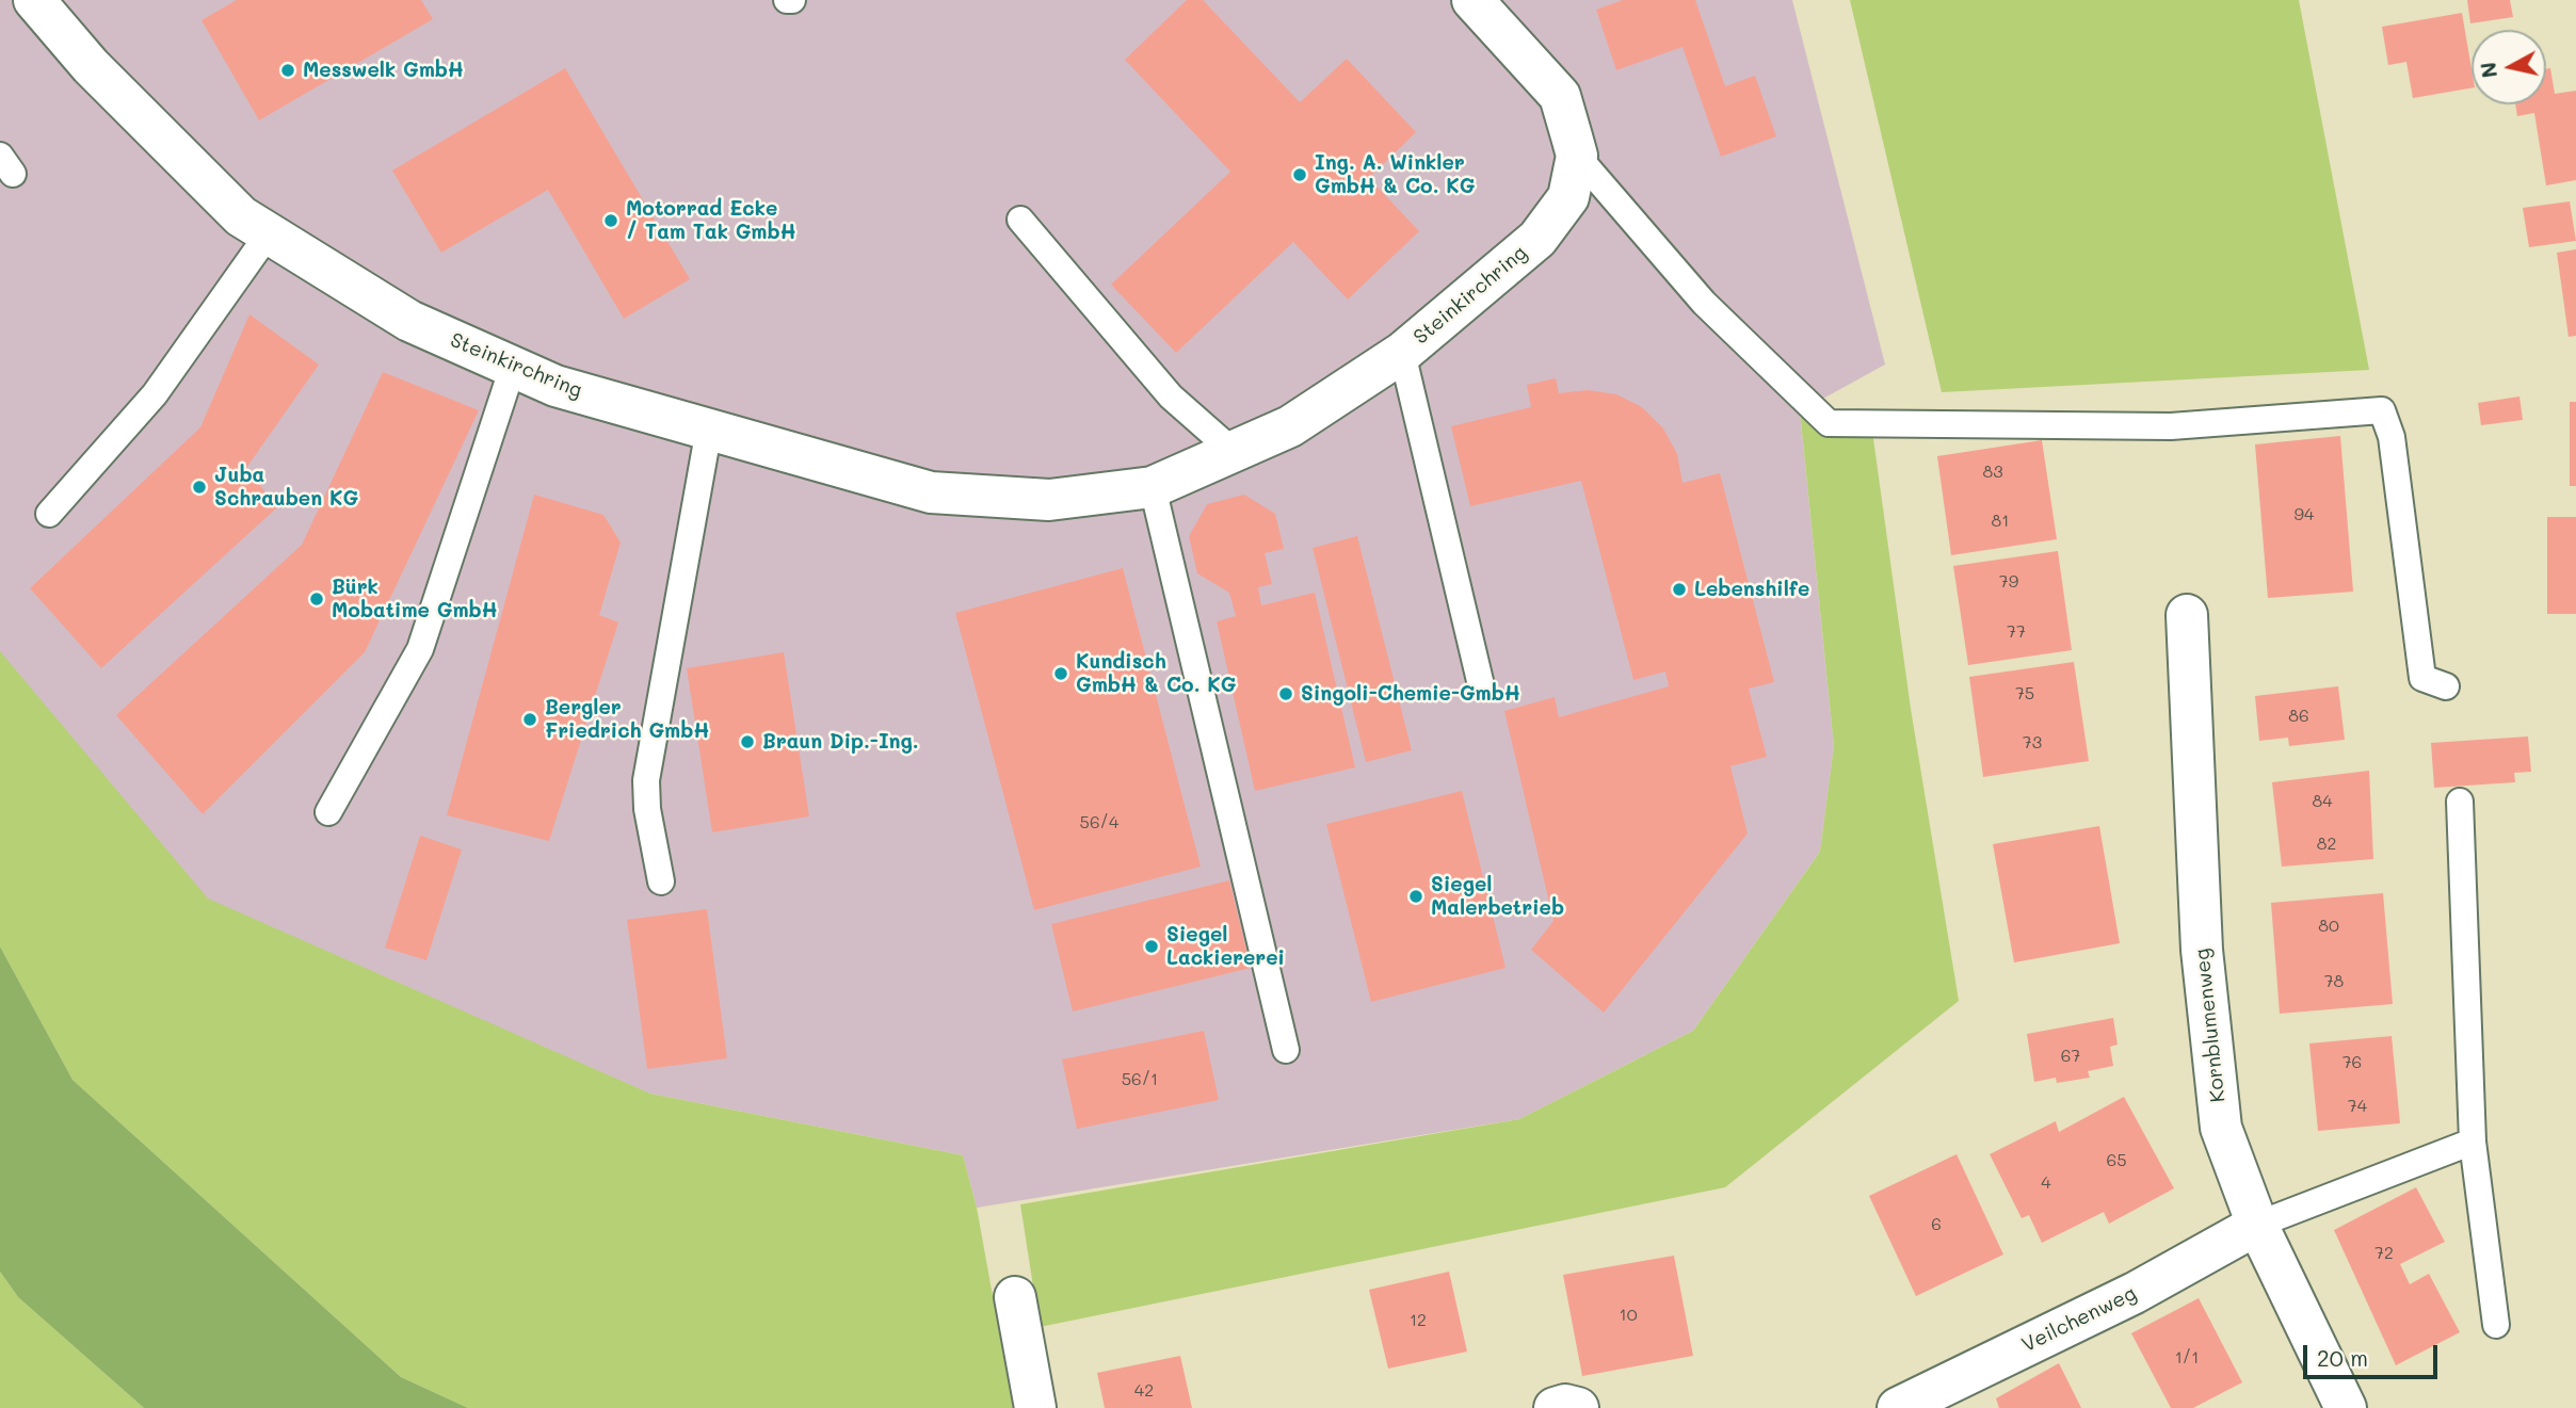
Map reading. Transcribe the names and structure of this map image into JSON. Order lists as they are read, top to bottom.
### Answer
{
  "streets": {
    "street": ["Steinkirchring", "Kornblumenweg", "Veilchenweg"]
  },
  "crossings": [
    ["Kornblumenweg", "Veilchenweg"]
  ],
  "places": [
    "Messwelk GmbH",
    "Ing. A. Winkler GmbH & Co. KG",
    "Motorrad Ecke / Tam Tak GmbH",
    "Juba Schrauben KG",
    "Lebenshilfe",
    "Bürk Mobatime GmbH",
    "Kundisch GmbH & Co. KG",
    "Singoli-Chemie-GmbH",
    "Bergler Friedrich GmbH",
    "Braun Dip.-Ing.",
    "Siegel Malerbetrieb",
    "Siegel Lackiererei"
  ],
  "house_numbers": [
    "83",
    "94",
    "81",
    "79",
    "77",
    "75",
    "86",
    "73",
    "84",
    "56/4",
    "82",
    "80",
    "78",
    "67",
    "76",
    "56/1",
    "74",
    "65",
    "4",
    "6",
    "72",
    "10",
    "12",
    "1/1",
    "42"
  ],
  "scale_bar": "20 m",
  "north": "left"
}
